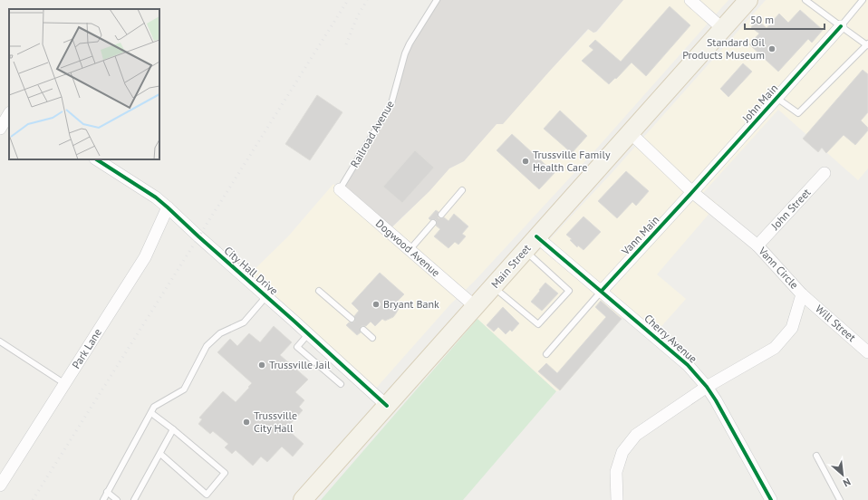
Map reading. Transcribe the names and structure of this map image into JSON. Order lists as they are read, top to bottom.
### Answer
{
  "streets": {
    "main road": ["Main Street"],
    "street": [
      "John Main",
      "John Street",
      "Vann Main",
      "Dogwood Avenue",
      "Vann Circle",
      "City Hall Drive",
      "Will Street",
      "Cherry Avenue",
      "Park Lane"
    ],
    "lane": ["Railroad Avenue"]
  },
  "crossings": [
    ["John Main", "Vann Main"],
    ["John Main", "Vann Circle"],
    ["Railroad Avenue", "Dogwood Avenue"],
    ["John Street", "Vann Circle"],
    ["Vann Main", "Vann Circle"],
    ["Vann Main", "Cherry Avenue"],
    ["Dogwood Avenue", "Main Street"],
    ["Main Street", "Vann Circle"],
    ["Main Street", "City Hall Drive"],
    ["Main Street", "Cherry Avenue"],
    ["Vann Circle", "Will Street"],
    ["Vann Circle", "Cherry Avenue"],
    ["City Hall Drive", "Park Lane"]
  ],
  "places": [
    "Standard Oil Products Museum",
    "Trussville Family Health Care",
    "Bryant Bank",
    "Trussville Jail",
    "Trussville City Hall"
  ],
  "scale_bar": "50 m",
  "north": "bottom right"
}
